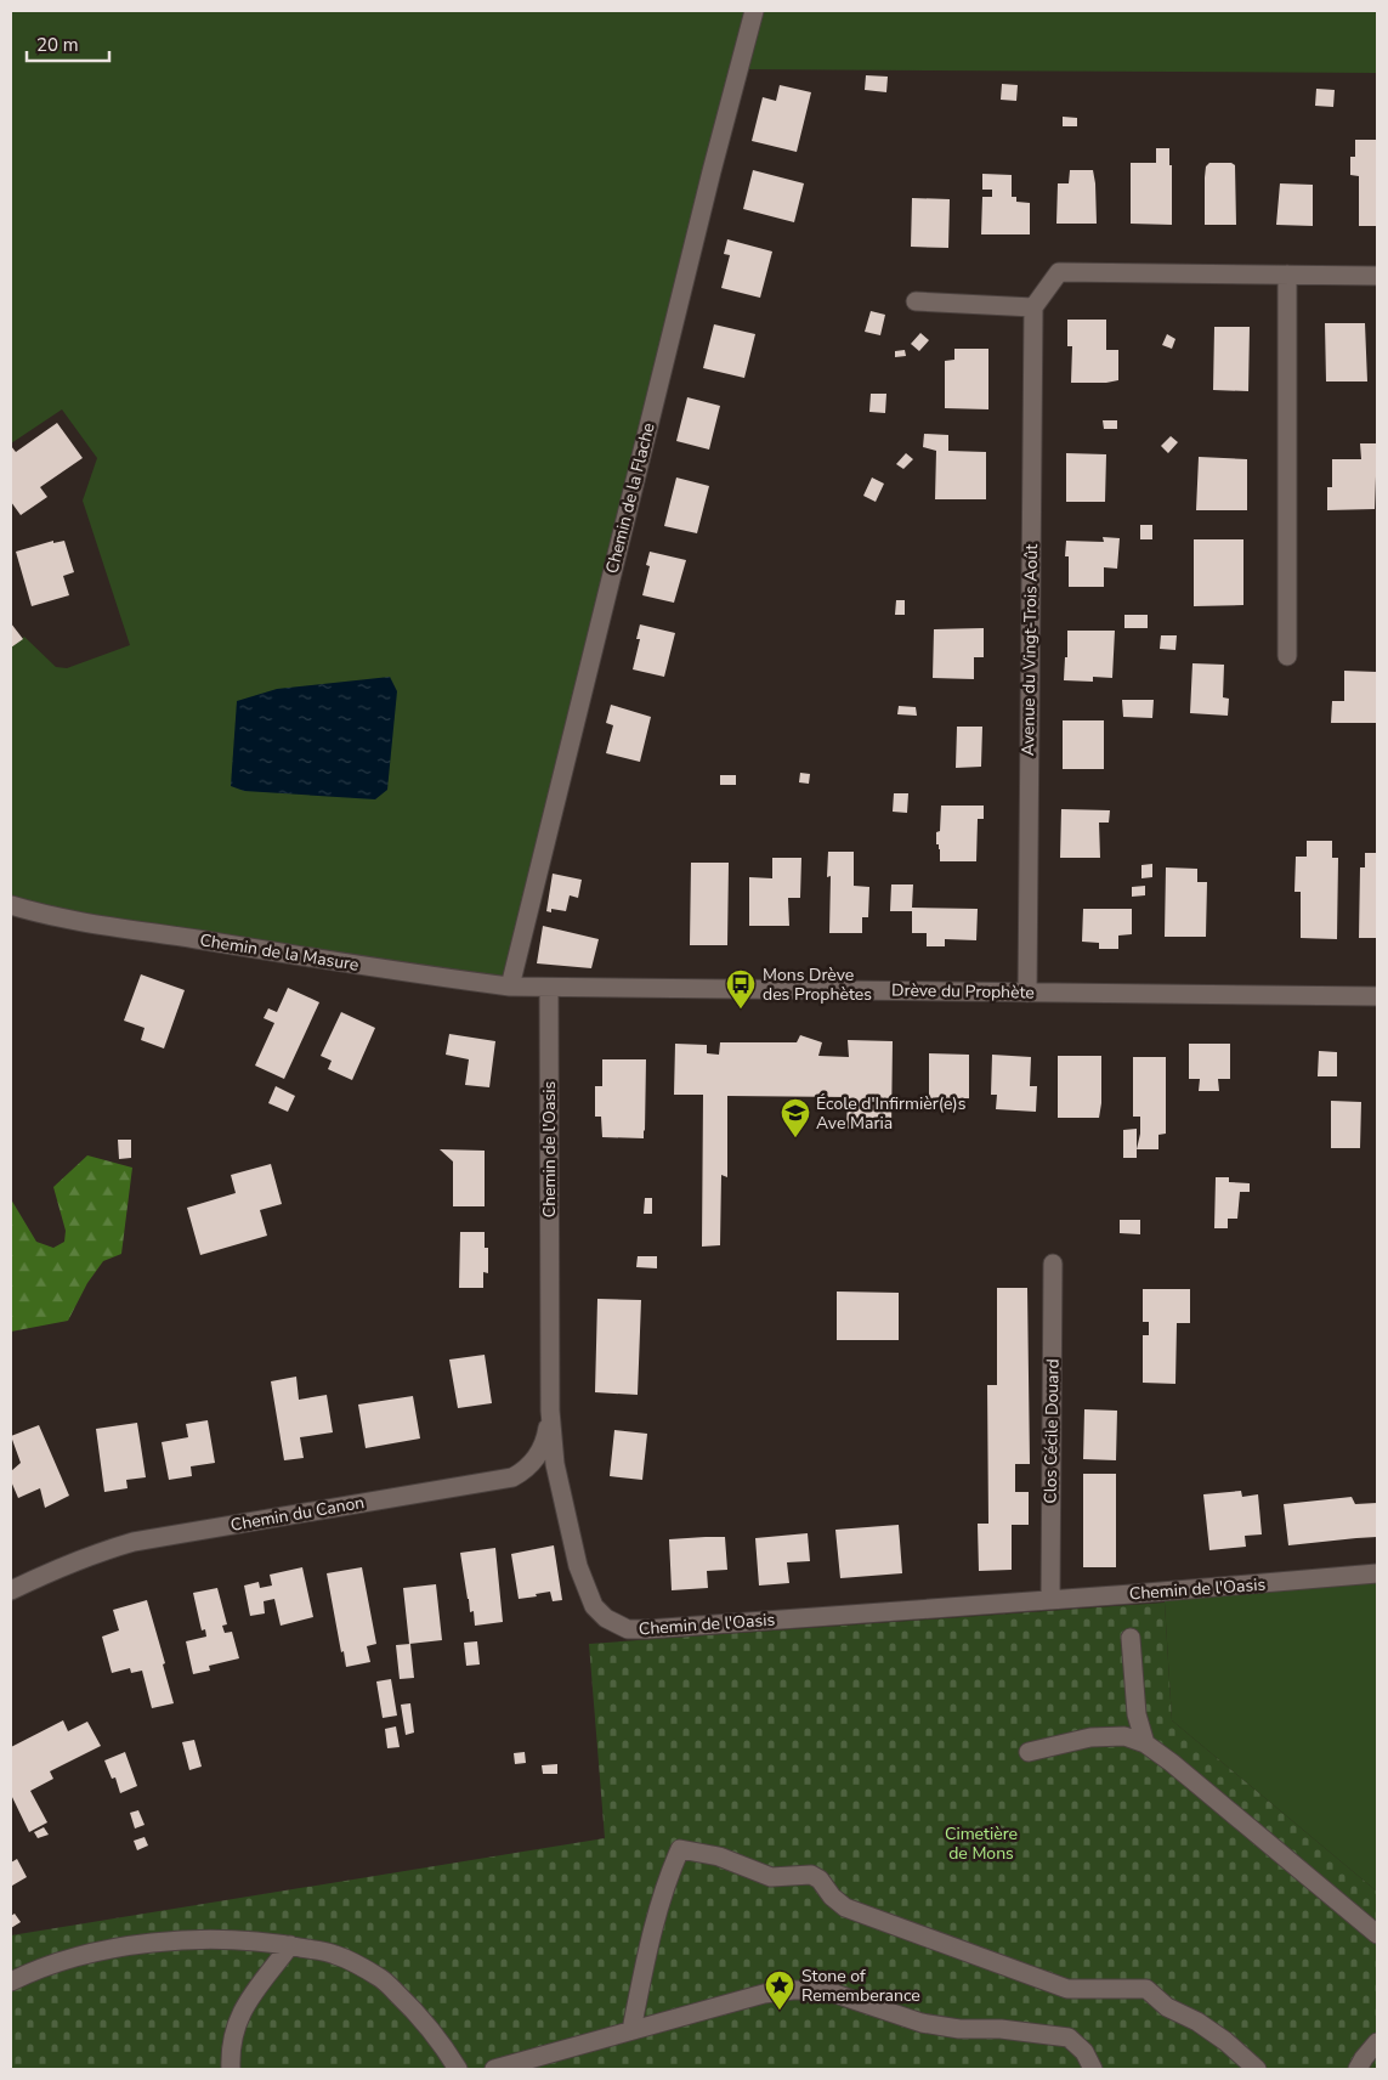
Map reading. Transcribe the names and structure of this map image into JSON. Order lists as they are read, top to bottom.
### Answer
{
  "streets": {
    "street": [
      "Chemin de la Flache",
      "Avenue du Vingt-Trois Août",
      "Chemin de la Masure",
      "Drève du Prophète",
      "Chemin de l'Oasis",
      "Clos Cécile Douard",
      "Chemin du Canon"
    ]
  },
  "crossings": [
    ["Chemin de la Flache", "Chemin de la Masure"],
    ["Avenue du Vingt-Trois Août", "Drève du Prophète"],
    ["Chemin de la Masure", "Drève du Prophète"],
    ["Chemin de la Masure", "Chemin de l'Oasis"],
    ["Drève du Prophète", "Chemin de l'Oasis"],
    ["Chemin de l'Oasis", "Clos Cécile Douard"],
    ["Chemin de l'Oasis", "Chemin du Canon"]
  ],
  "parks": ["Cimetière de Mons"],
  "places": {
    "bus stop": ["Mons Drève des Prophètes"],
    "school or university": ["École d'Infirmièr(e)s Ave Maria"],
    "place": ["Stone of Rememberance"]
  },
  "scale_bar": "20 m"
}
